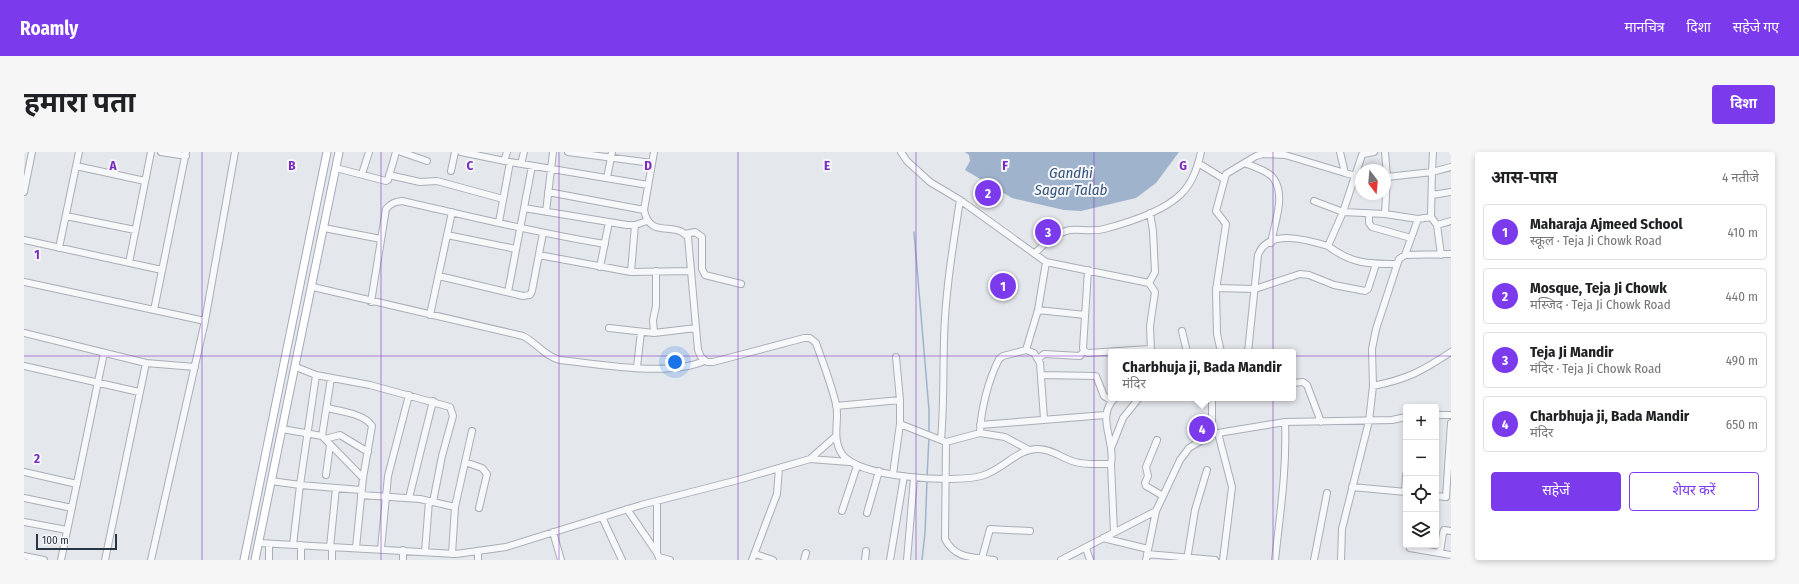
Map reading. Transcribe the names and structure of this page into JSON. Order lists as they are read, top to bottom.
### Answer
{
  "water": ["Gandhi Sagar Talab"],
  "scale_bar": "100 m",
  "north": "bottom",
  "page": {
    "header": "Roamly",
    "nav": ["मानचित्र", "दिशा", "सहेजे गए"],
    "buttons": [
      "दिशा",
      ["सहेजें", "शेयर करें"]
    ],
    "title": "हमारा पता",
    "heading": ["आस-पास", "4 नतीजे"],
    "pins": [
      "2",
      "3",
      "1",
      "4"
    ],
    "list": [
      {
        "mark": "1",
        "name": "Maharaja Ajmeed School",
        "note": "स्कूल · Teja Ji Chowk Road",
        "value": "410 m"
      },
      {
        "mark": "2",
        "name": "Mosque, Teja Ji Chowk",
        "note": "मस्जिद · Teja Ji Chowk Road",
        "value": "440 m"
      },
      {
        "mark": "3",
        "name": "Teja Ji Mandir",
        "note": "मंदिर · Teja Ji Chowk Road",
        "value": "490 m"
      },
      {
        "mark": "4",
        "name": "Charbhuja ji, Bada Mandir",
        "note": "मंदिर",
        "value": "650 m"
      }
    ],
    "popup": ["Charbhuja ji, Bada Mandir", "मंदिर"],
    "map_buttons": ["+", "−"],
    "scale": "100 m"
  },
  "grid": {
    "columns": [
      "A",
      "B",
      "C",
      "D",
      "E",
      "F",
      "G"
    ],
    "rows": ["1", "2"]
  }
}
